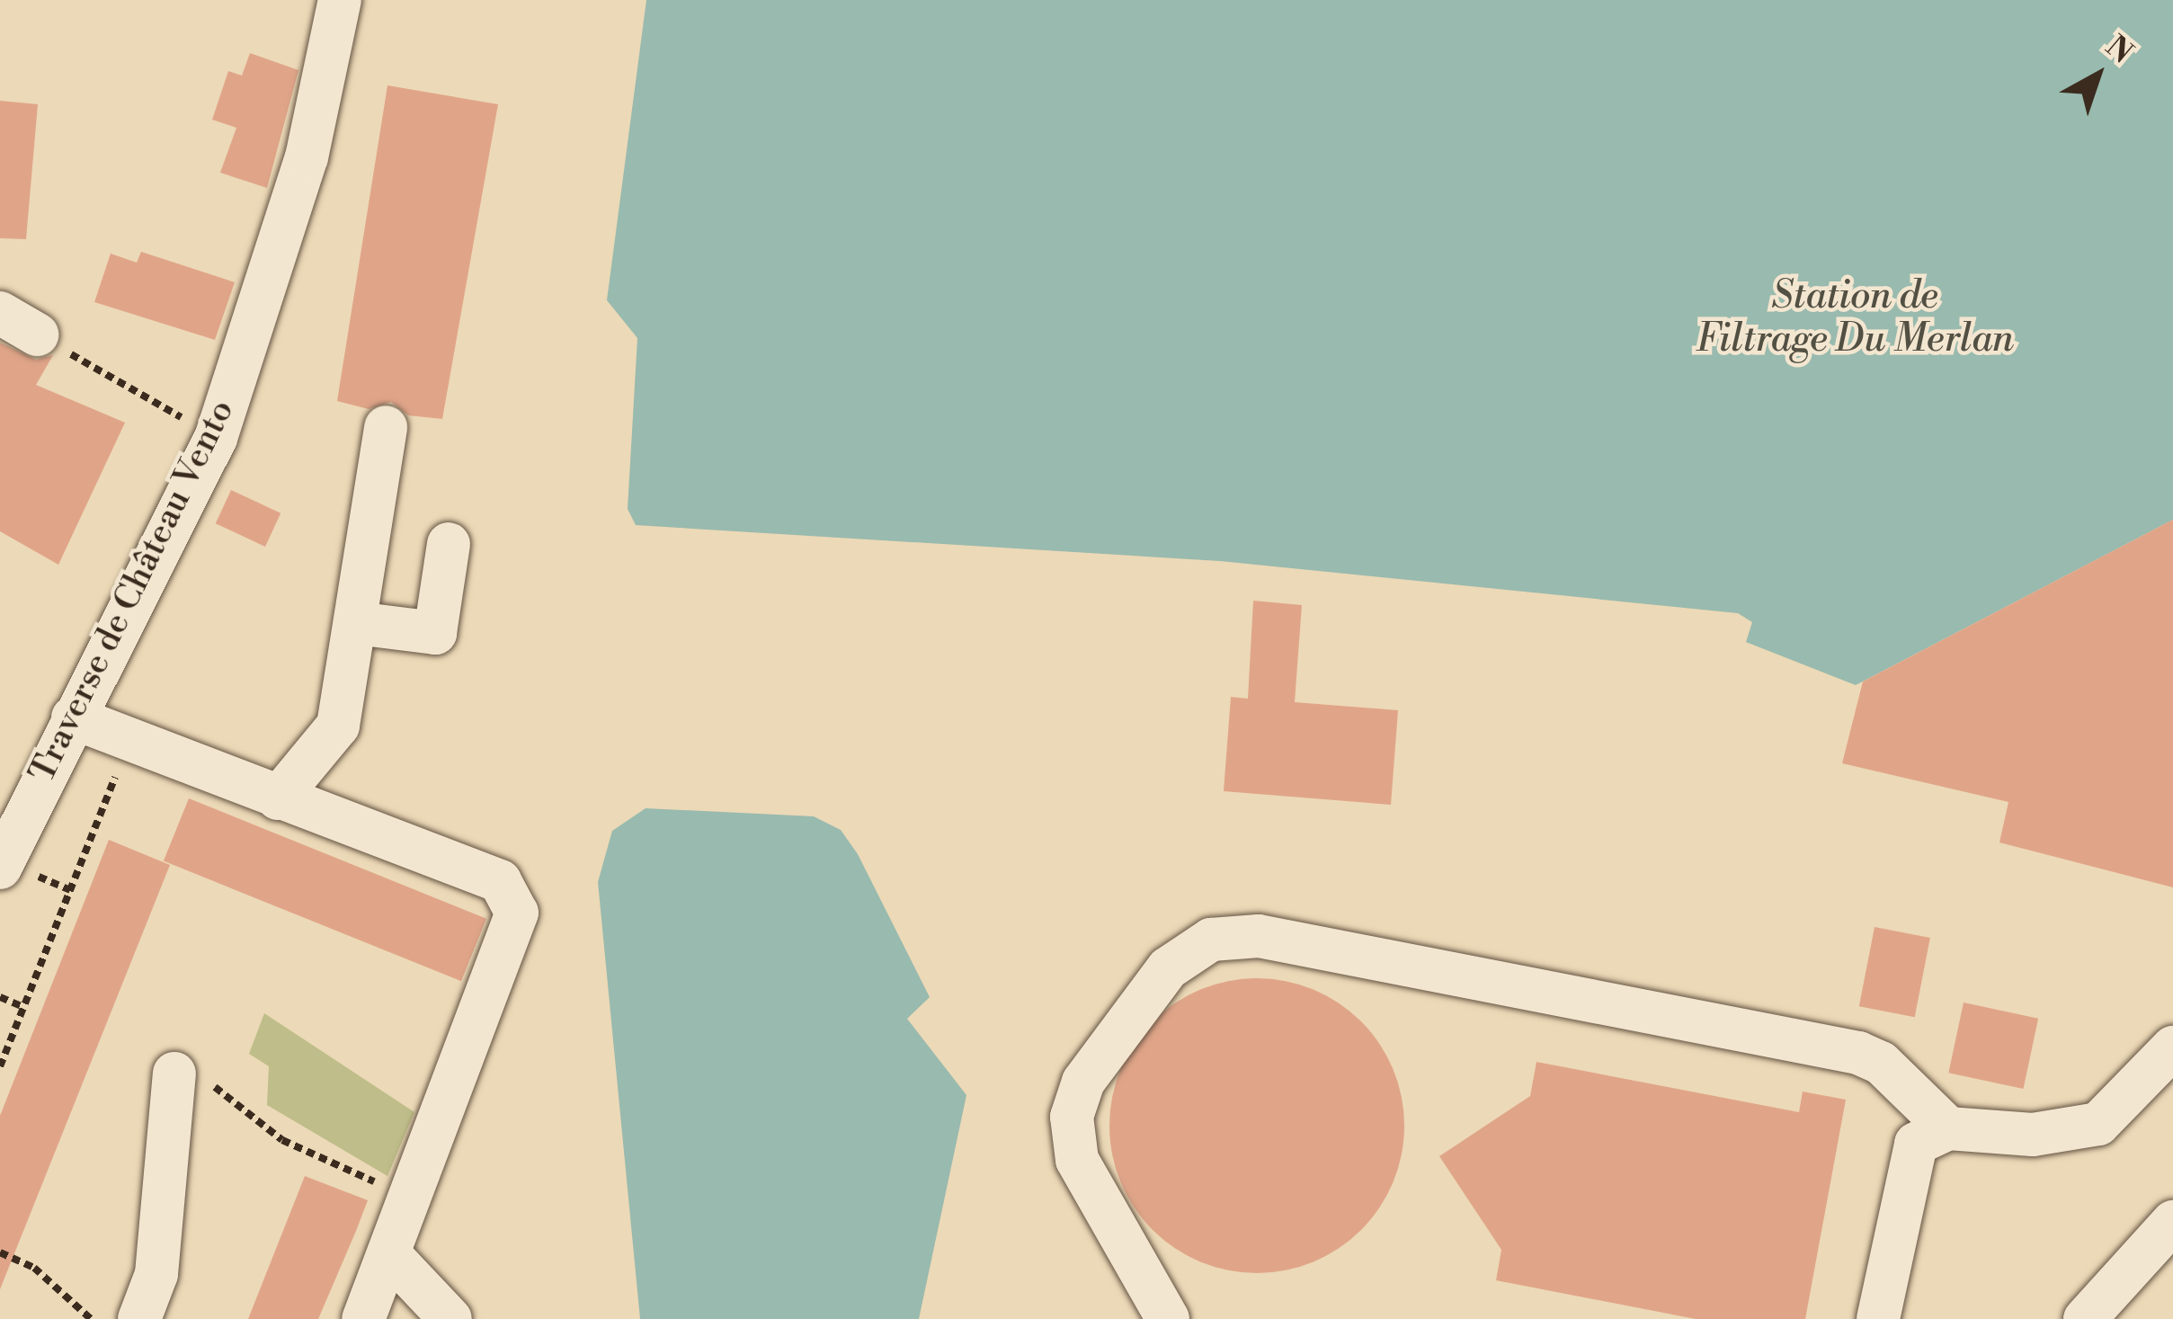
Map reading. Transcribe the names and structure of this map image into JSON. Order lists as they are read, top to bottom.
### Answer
{
  "streets": {
    "street": ["Traverse de Château Vento"]
  },
  "water": ["Station de Filtrage Du Merlan"],
  "north": "top right"
}
